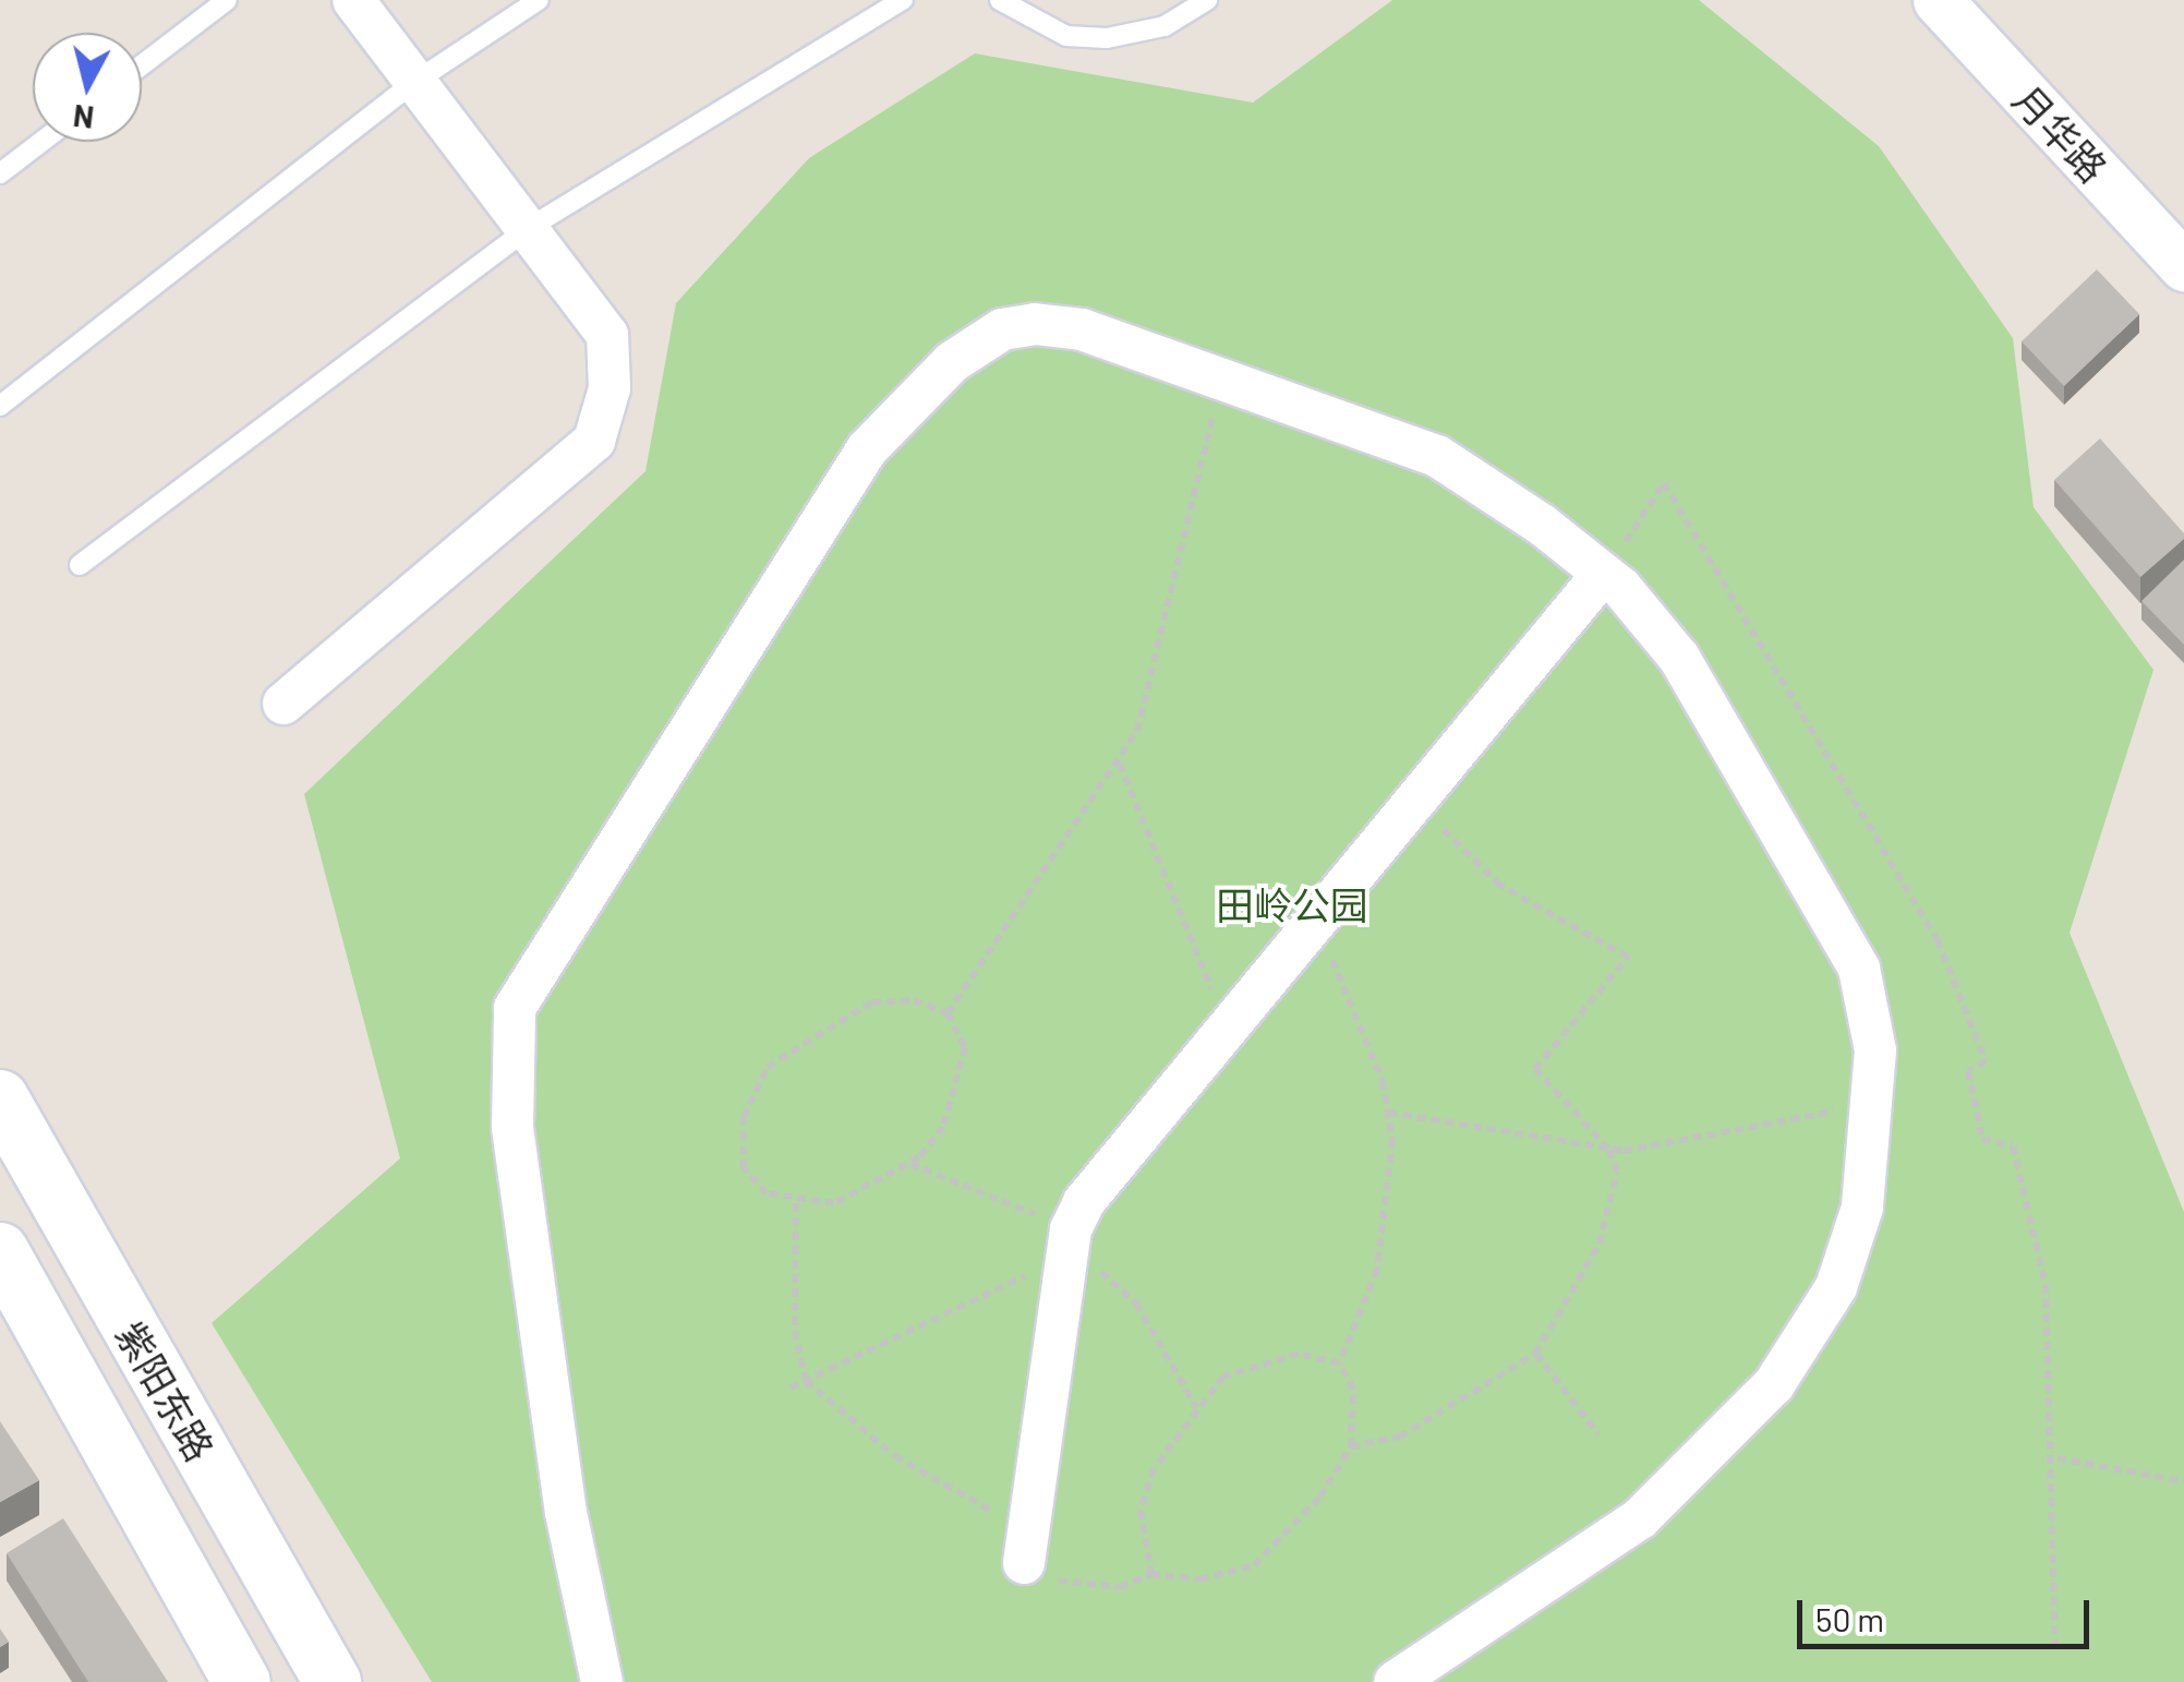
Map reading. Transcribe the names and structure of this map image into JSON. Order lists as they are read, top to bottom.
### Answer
{
  "streets": {
    "main road": ["紫阳东路"],
    "street": ["月华路"]
  },
  "parks": ["田岭公园"],
  "scale_bar": "50 m",
  "north": "bottom"
}
